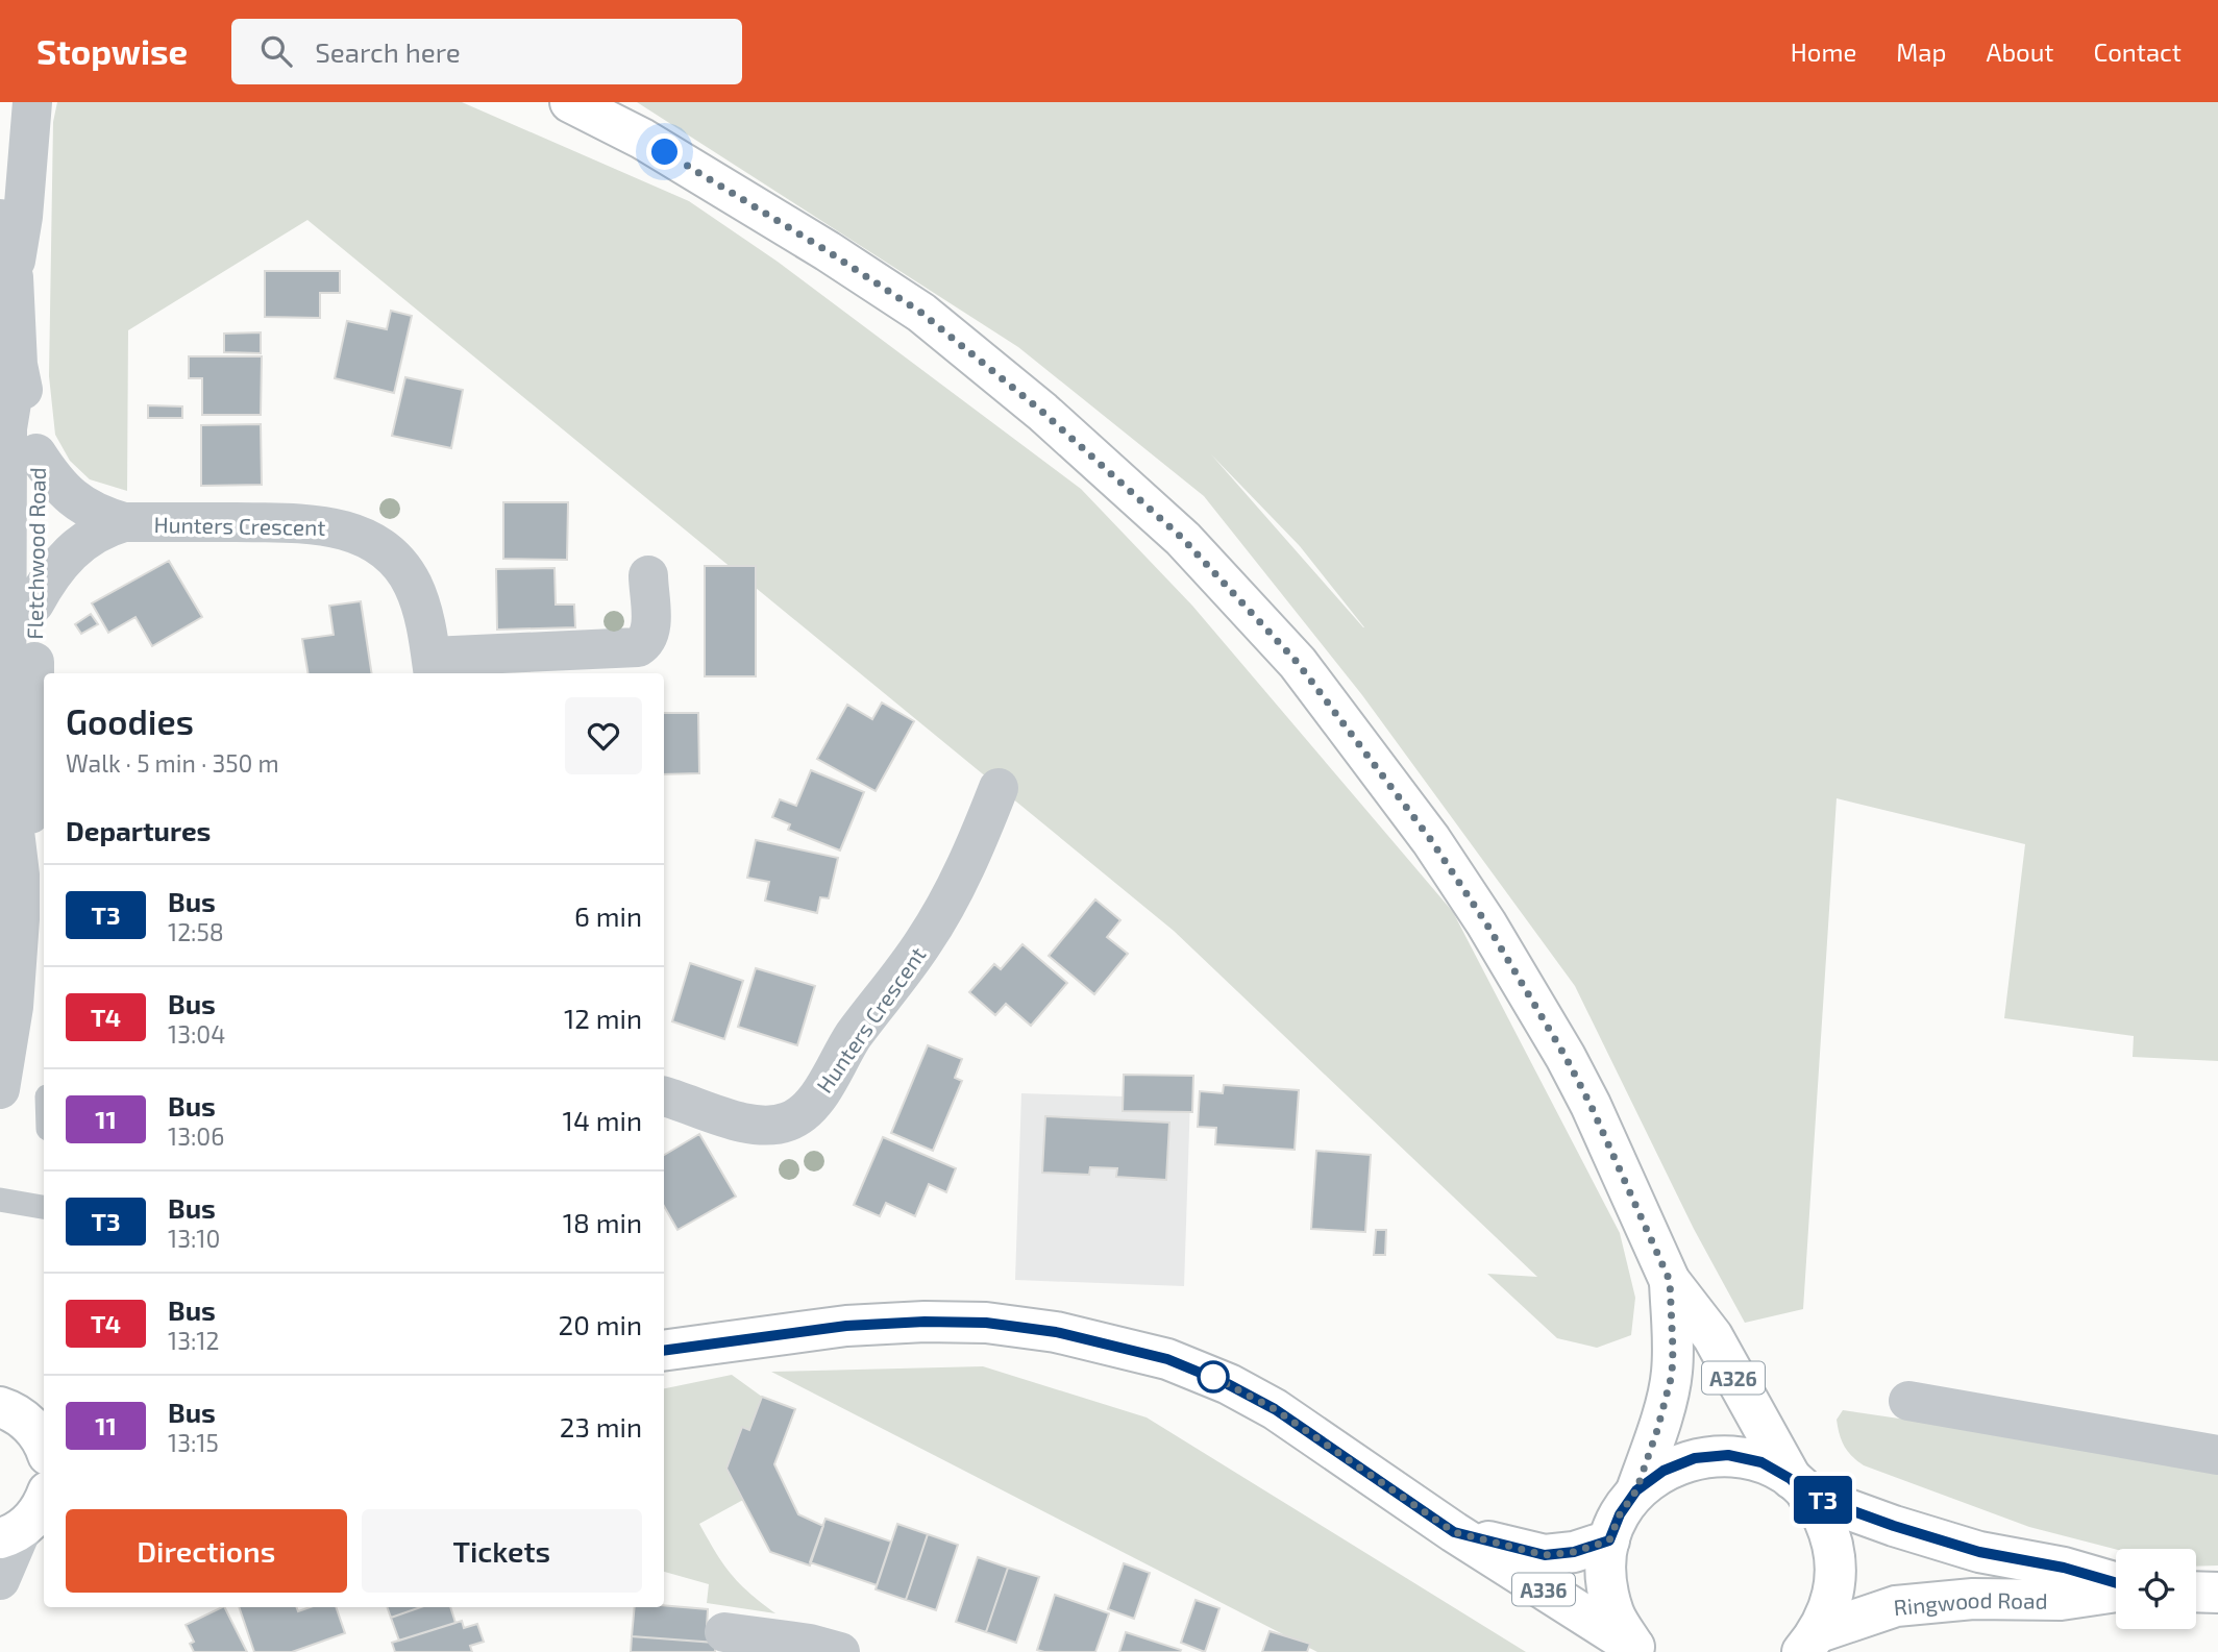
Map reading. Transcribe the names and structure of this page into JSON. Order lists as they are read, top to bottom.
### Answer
{
  "streets": {
    "main road": ["A326", "A336", "Ringwood Road"],
    "street": ["Hunters Crescent", "Fletchwood Road"]
  },
  "crossings": [
    ["Hunters Crescent", "Fletchwood Road"],
    ["A326", "Ringwood Road"]
  ],
  "lines": ["bus line T3"],
  "page": {
    "header": "Stopwise",
    "search": "Search here",
    "nav": [
      "Home",
      "Map",
      "About",
      "Contact"
    ],
    "on_map": "T3",
    "heading": [
      ["Goodies", "Walk · 5 min · 350 m"],
      "Departures"
    ],
    "list": [
      {
        "mark": "T3",
        "name": "Bus",
        "note": "12:58",
        "value": "6 min"
      },
      {
        "mark": "T4",
        "name": "Bus",
        "note": "13:04",
        "value": "12 min"
      },
      {
        "mark": "11",
        "name": "Bus",
        "note": "13:06",
        "value": "14 min"
      },
      {
        "mark": "T3",
        "name": "Bus",
        "note": "13:10",
        "value": "18 min"
      },
      {
        "mark": "T4",
        "name": "Bus",
        "note": "13:12",
        "value": "20 min"
      },
      {
        "mark": "11",
        "name": "Bus",
        "note": "13:15",
        "value": "23 min"
      }
    ],
    "buttons": ["Directions", "Tickets"]
  }
}
